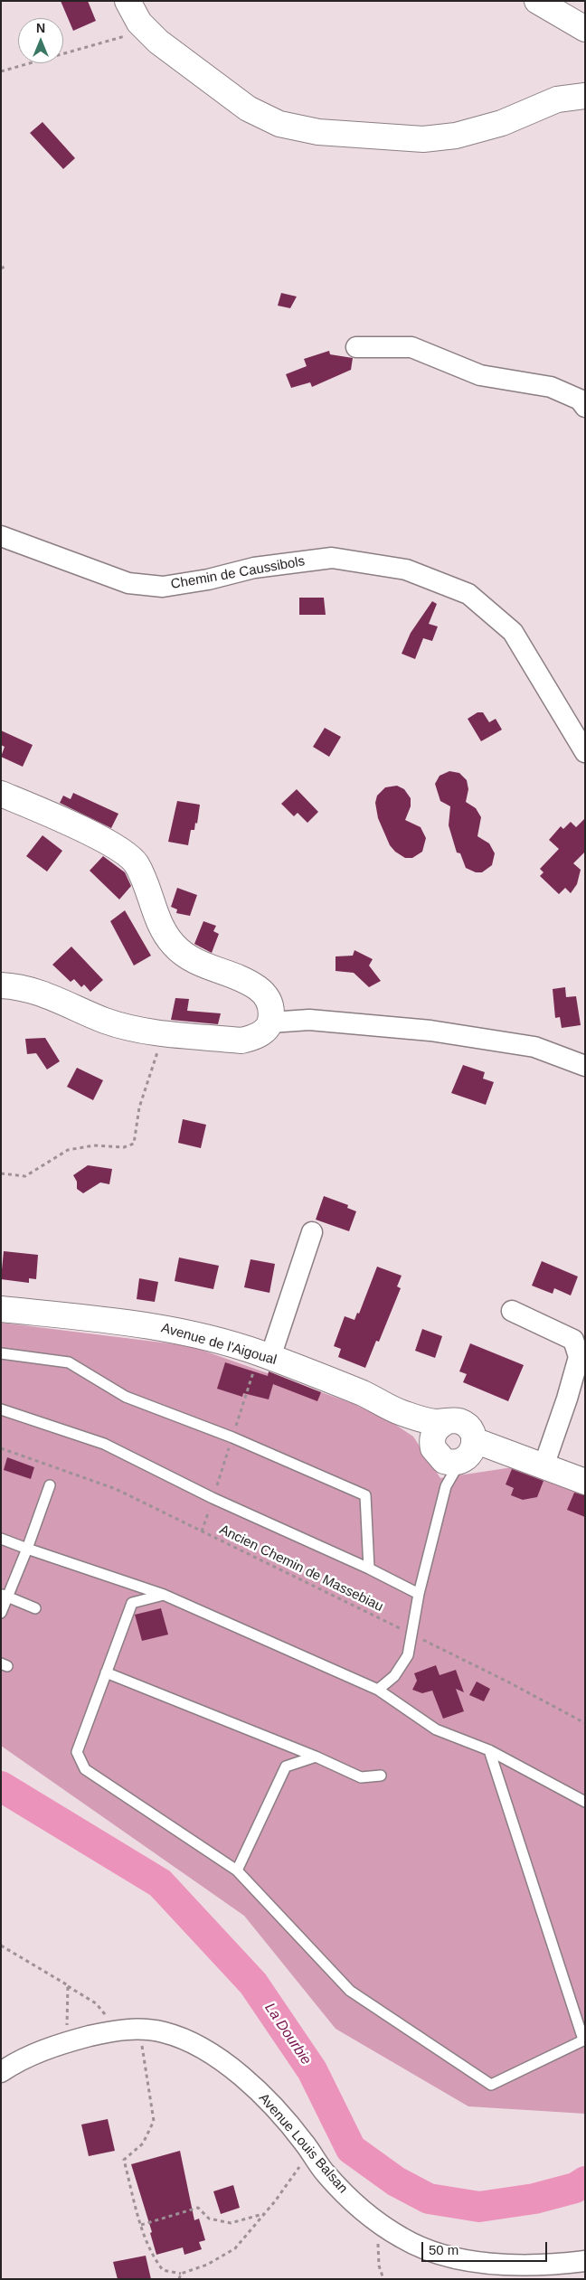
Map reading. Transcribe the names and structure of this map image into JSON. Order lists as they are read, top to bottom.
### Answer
{
  "streets": {
    "street": ["Chemin de Caussibols", "Avenue de l'Aigoual", "Avenue Louis Balsan"],
    "path": ["Ancien Chemin de Massebiau"]
  },
  "water": ["La Dourbie"],
  "scale_bar": "50 m",
  "north": "top"
}
